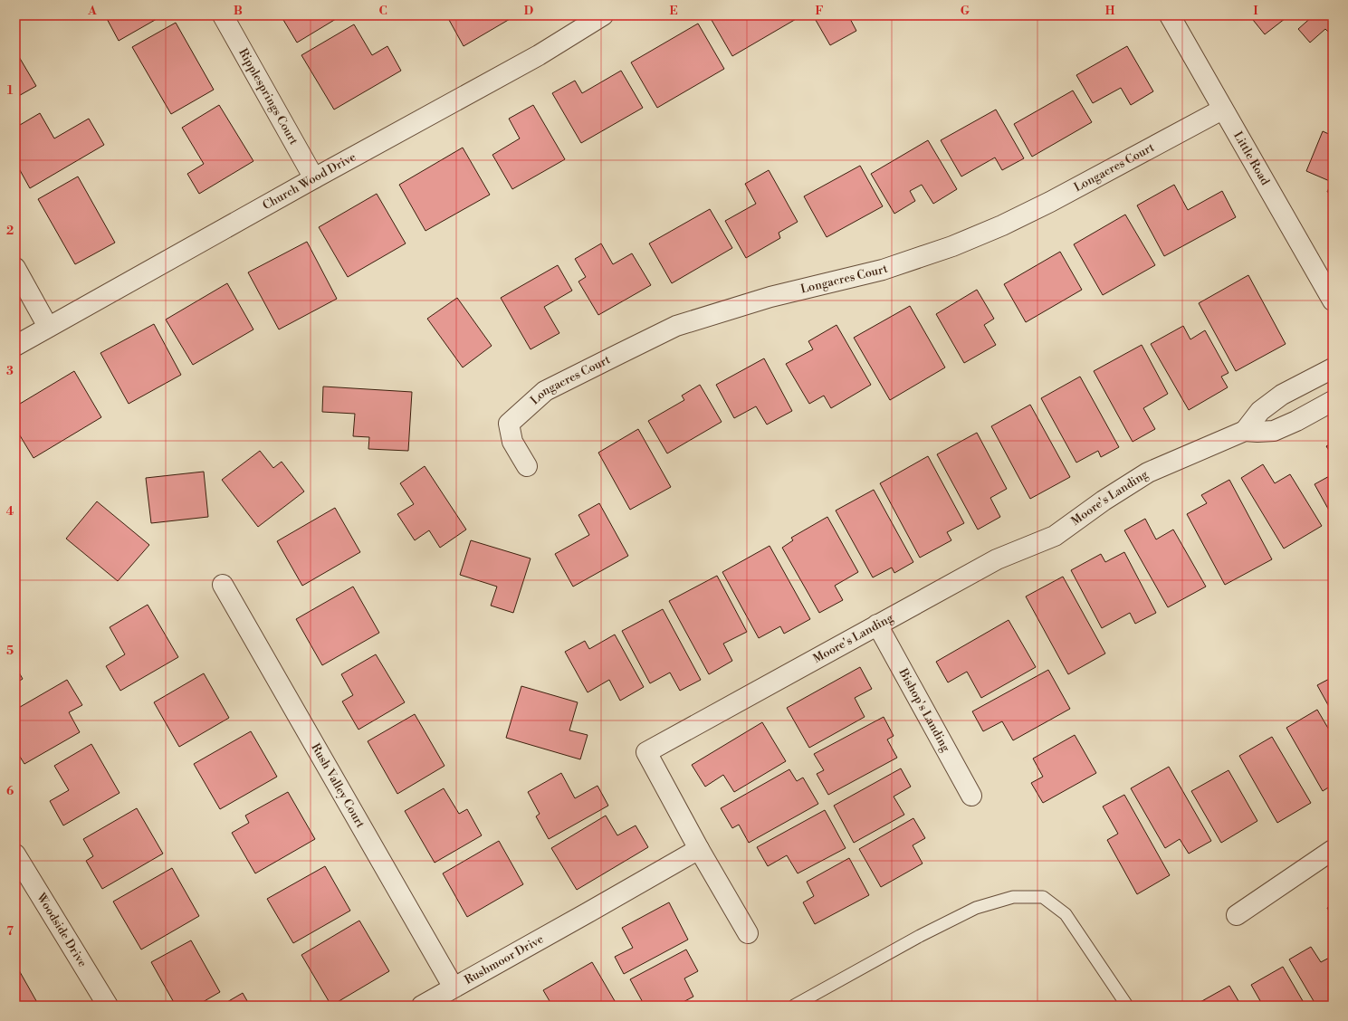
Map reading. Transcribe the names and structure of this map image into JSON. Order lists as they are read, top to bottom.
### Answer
{
  "streets": {
    "street": [
      "Ripplesprings Court",
      "Little Road",
      "Longacres Court",
      "Church Wood Drive",
      "Moore's Landing",
      "Bishop's Landing",
      "Rush Valley Court",
      "Woodside Drive",
      "Rushmoor Drive"
    ]
  },
  "crossings": [
    ["Ripplesprings Court", "Church Wood Drive"],
    ["Little Road", "Longacres Court"],
    ["Moore's Landing", "Bishop's Landing"],
    ["Moore's Landing", "Rushmoor Drive"],
    ["Rush Valley Court", "Rushmoor Drive"]
  ],
  "grid": {
    "columns": [
      "A",
      "B",
      "C",
      "D",
      "E",
      "F",
      "G",
      "H",
      "I"
    ],
    "rows": [
      "1",
      "2",
      "3",
      "4",
      "5",
      "6",
      "7"
    ]
  }
}
